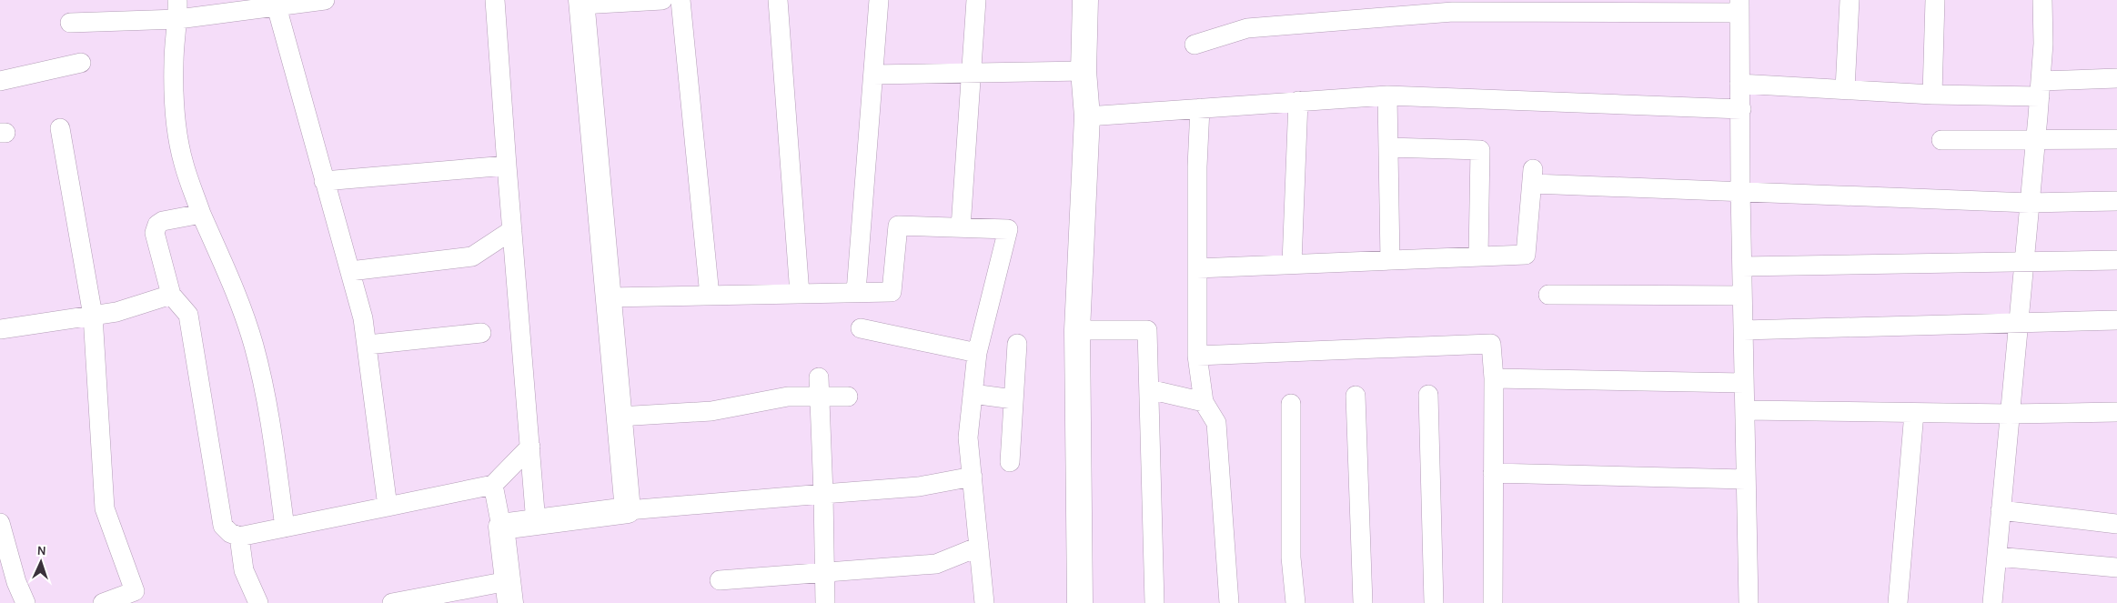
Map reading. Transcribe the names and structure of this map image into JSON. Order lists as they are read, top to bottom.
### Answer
{
  "north": "top"
}
